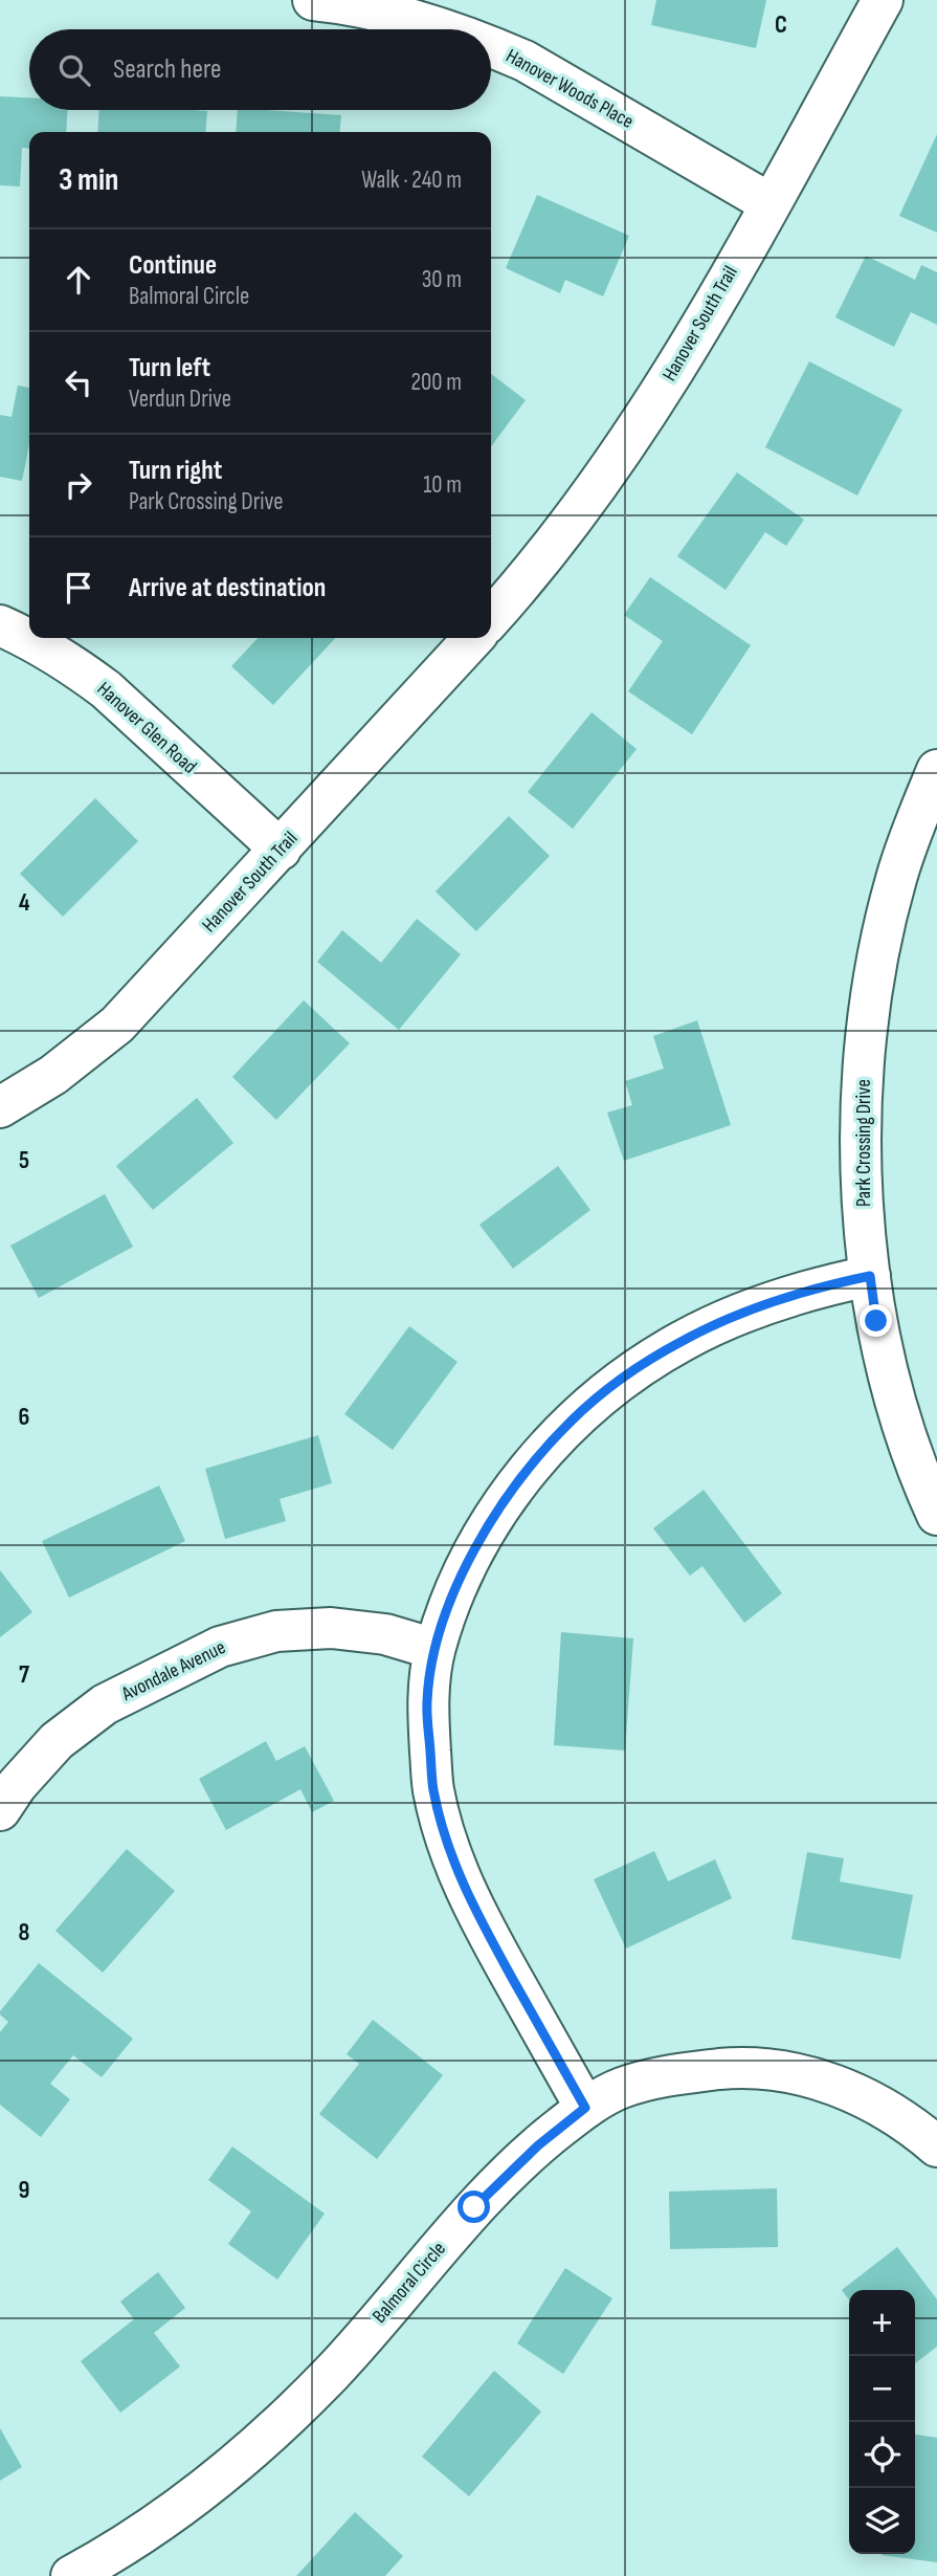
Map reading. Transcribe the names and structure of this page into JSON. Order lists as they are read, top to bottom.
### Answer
{
  "streets": {
    "street": [
      "Hanover Woods Place",
      "Hanover South Trail",
      "Hanover Glen Road",
      "Park Crossing Drive",
      "Avondale Avenue",
      "Balmoral Circle"
    ]
  },
  "crossings": [
    ["Hanover Woods Place", "Hanover South Trail"],
    ["Hanover South Trail", "Hanover Glen Road"]
  ],
  "page": {
    "search": "Search here",
    "heading": ["3 min", "Walk · 240 m"],
    "list": [
      ["Continue", "Balmoral Circle", "30 m"],
      ["Turn left", "Verdun Drive", "200 m"],
      ["Turn right", "Park Crossing Drive", "10 m"],
      "Arrive at destination"
    ],
    "map_buttons": ["+", "−"]
  },
  "grid": {
    "columns": ["C"],
    "rows": [
      "4",
      "5",
      "6",
      "7",
      "8",
      "9"
    ]
  }
}
